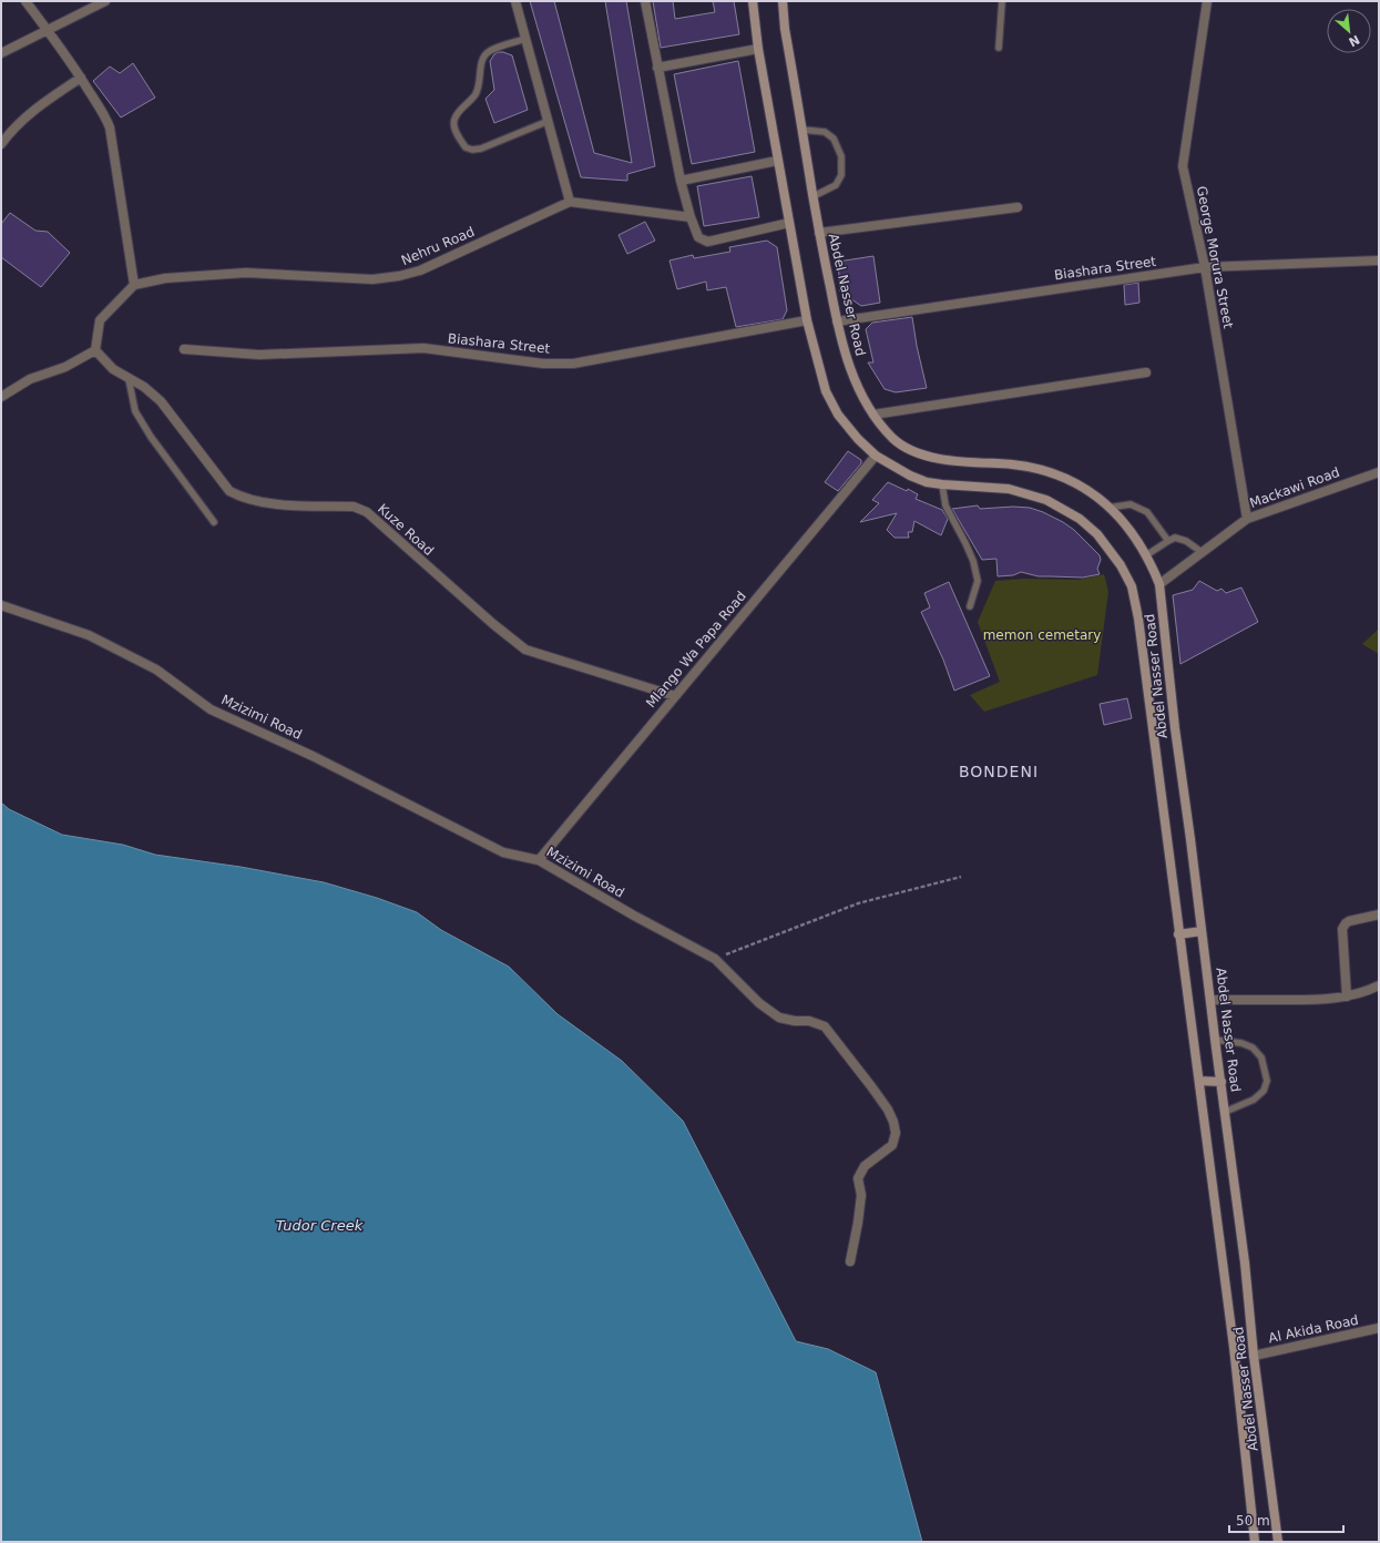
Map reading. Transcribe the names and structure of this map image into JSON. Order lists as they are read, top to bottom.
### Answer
{
  "streets": {
    "main road": ["Abdel Nasser Road"],
    "street": [
      "Nehru Road",
      "George Morura Street",
      "Biashara Street",
      "Mackawi Road",
      "Kuze Road",
      "Mlango Wa Papa Road",
      "Mzizimi Road",
      "Al Akida Road"
    ]
  },
  "crossings": [
    ["George Morura Street", "Biashara Street"],
    ["George Morura Street", "Mackawi Road"],
    ["Biashara Street", "Abdel Nasser Road"],
    ["Abdel Nasser Road", "Mackawi Road"],
    ["Abdel Nasser Road", "Mlango Wa Papa Road"],
    ["Abdel Nasser Road", "Al Akida Road"],
    ["Kuze Road", "Mlango Wa Papa Road"],
    ["Mlango Wa Papa Road", "Mzizimi Road"]
  ],
  "districts": ["BONDENI"],
  "water": ["Tudor Creek"],
  "parks": ["memon cemetary"],
  "scale_bar": "50 m",
  "north": "bottom right"
}
